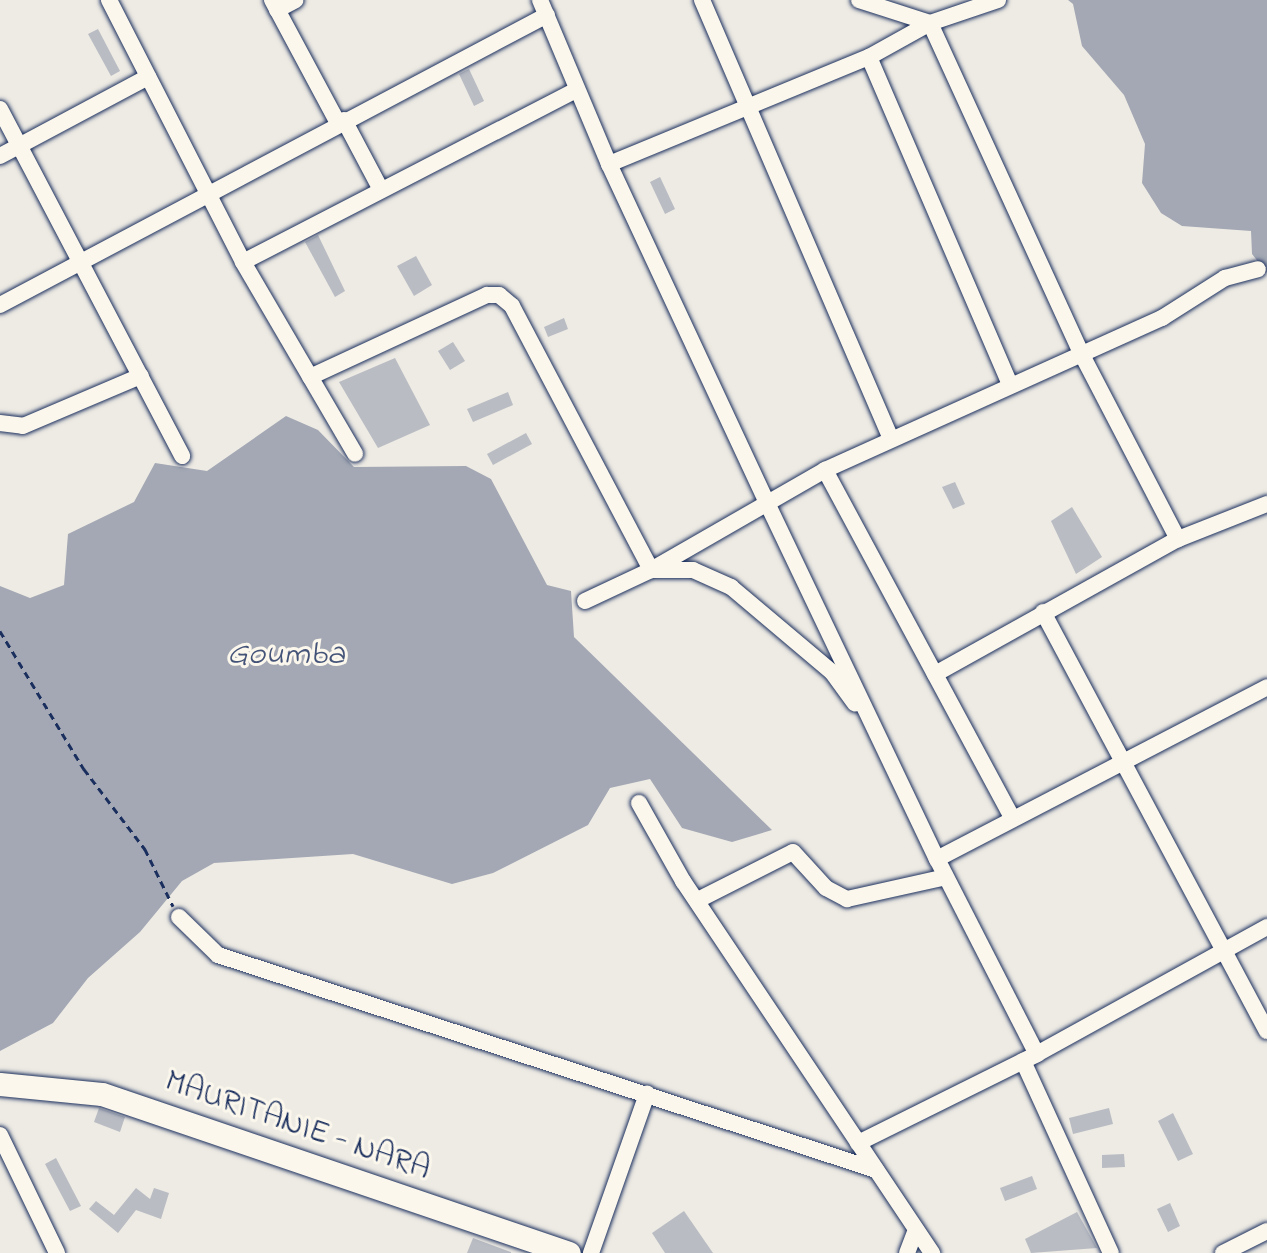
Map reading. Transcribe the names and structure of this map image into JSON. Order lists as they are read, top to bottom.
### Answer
{
  "streets": {
    "main road": ["MAURITANIE - NARA"]
  },
  "water": ["Goumba"]
}
